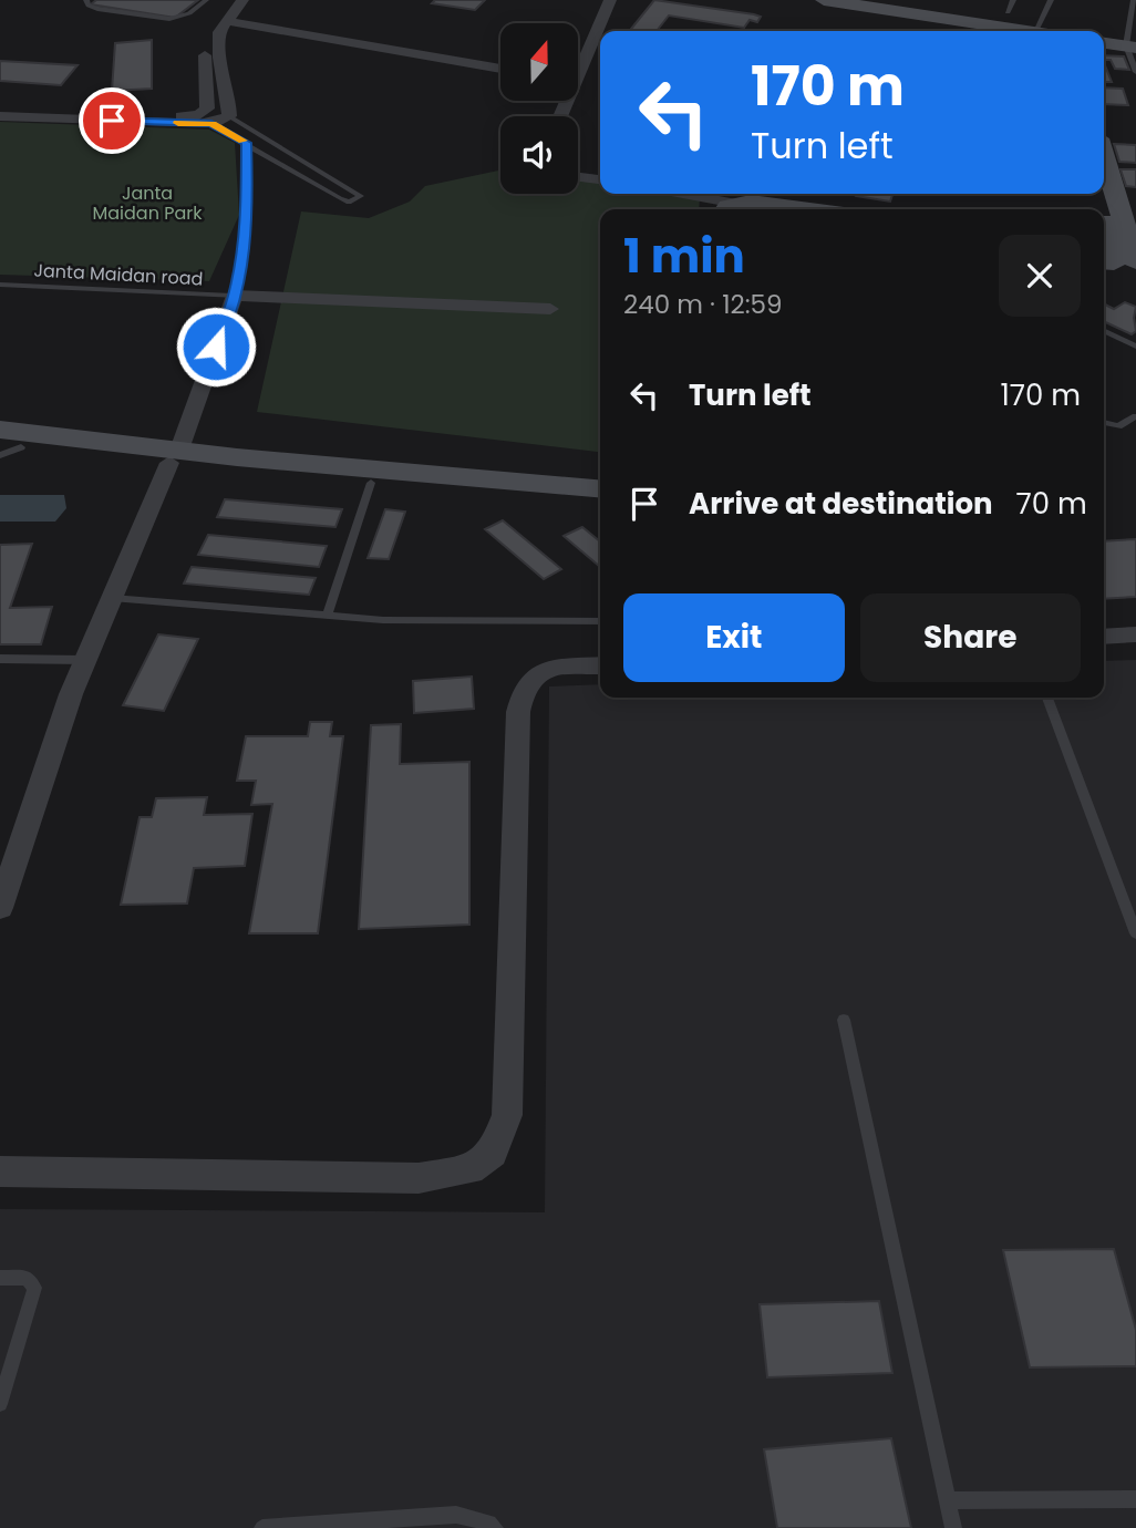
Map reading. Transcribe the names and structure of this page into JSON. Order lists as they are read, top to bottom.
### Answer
{
  "streets": {
    "lane": ["Janta Maidan road"]
  },
  "parks": ["Janta Maidan Park"],
  "north": "top",
  "page": {
    "turn": ["170 m", "Turn left"],
    "heading": ["1 min", "240 m · 12:59"],
    "list": [
      {
        "name": "Turn left",
        "value": "170 m"
      },
      {
        "name": "Arrive at destination",
        "value": "70 m"
      }
    ],
    "buttons": ["Exit", "Share"]
  }
}
